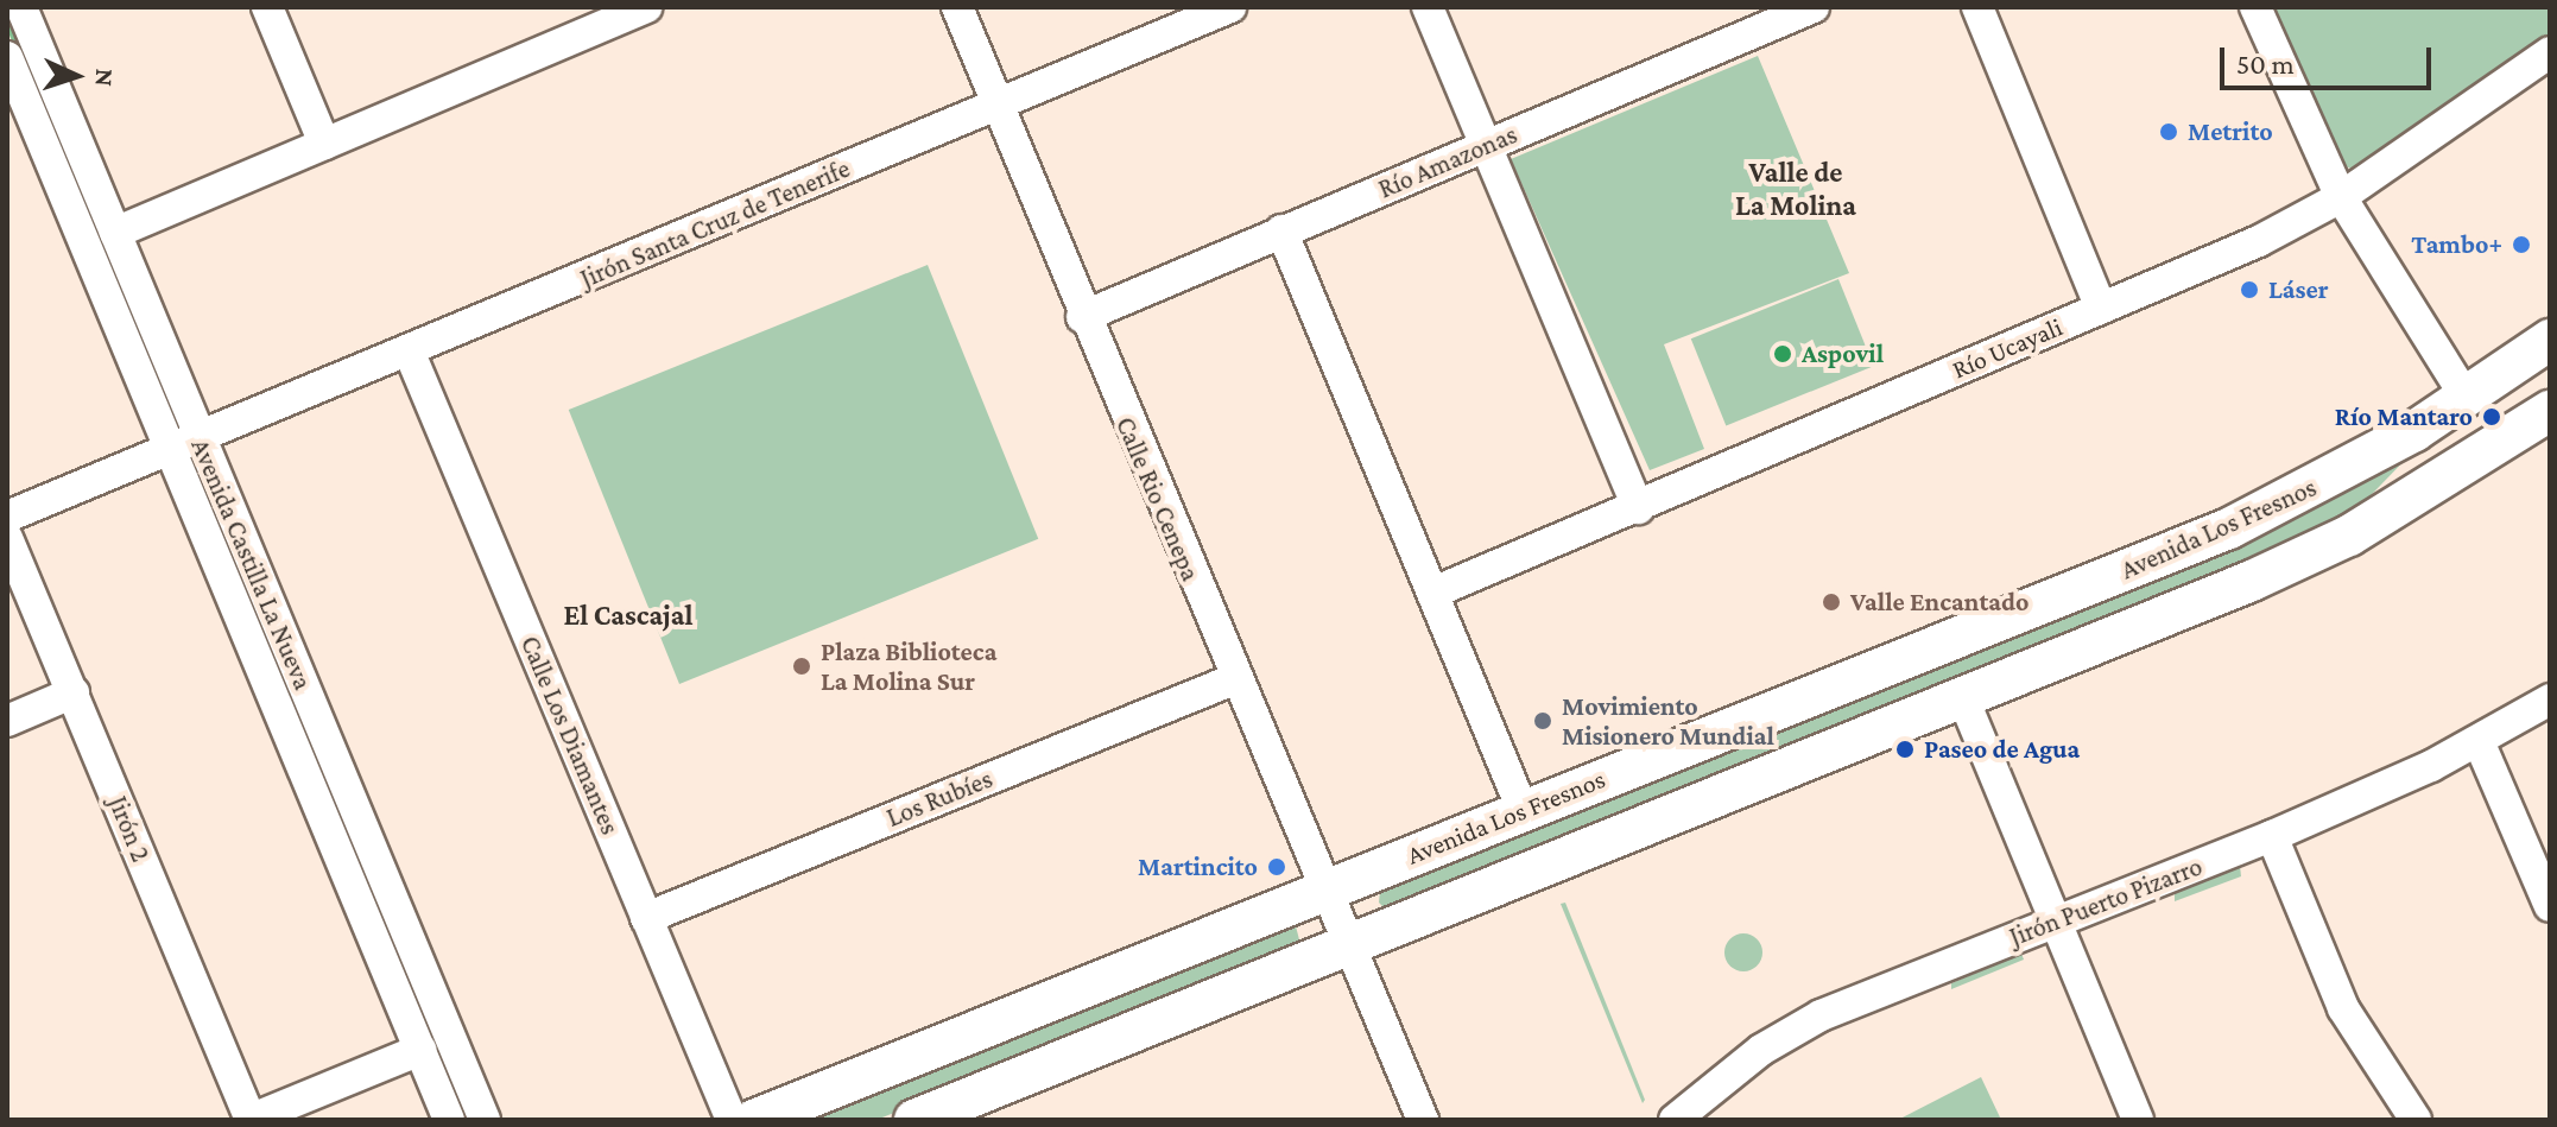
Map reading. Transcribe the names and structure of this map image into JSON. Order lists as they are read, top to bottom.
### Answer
{
  "streets": {
    "main road": ["Avenida Los Fresnos"],
    "street": [
      "Río Amazonas",
      "Jirón Santa Cruz de Tenerife",
      "Río Ucayali",
      "Calle Rio Cenepa",
      "Avenida Castilla La Nueva",
      "Calle Los Diamantes",
      "Los Rubíes",
      "Jirón 2",
      "Jirón Puerto Pizarro"
    ]
  },
  "crossings": [
    ["Río Amazonas", "Calle Rio Cenepa"],
    ["Jirón Santa Cruz de Tenerife", "Calle Rio Cenepa"],
    ["Jirón Santa Cruz de Tenerife", "Avenida Castilla La Nueva"],
    ["Jirón Santa Cruz de Tenerife", "Calle Los Diamantes"],
    ["Calle Rio Cenepa", "Avenida Los Fresnos"],
    ["Calle Rio Cenepa", "Los Rubíes"],
    ["Calle Los Diamantes", "Los Rubíes"]
  ],
  "districts": ["Valle de La Molina", "El Cascajal"],
  "places": [
    "Metrito",
    "Tambo+",
    "Láser",
    "Aspovil",
    "Río Mantaro",
    "Valle Encantado",
    "Plaza Biblioteca La Molina Sur",
    "Movimiento Misionero Mundial",
    "Paseo de Agua",
    "Martincito"
  ],
  "scale_bar": "50 m",
  "north": "right"
}
